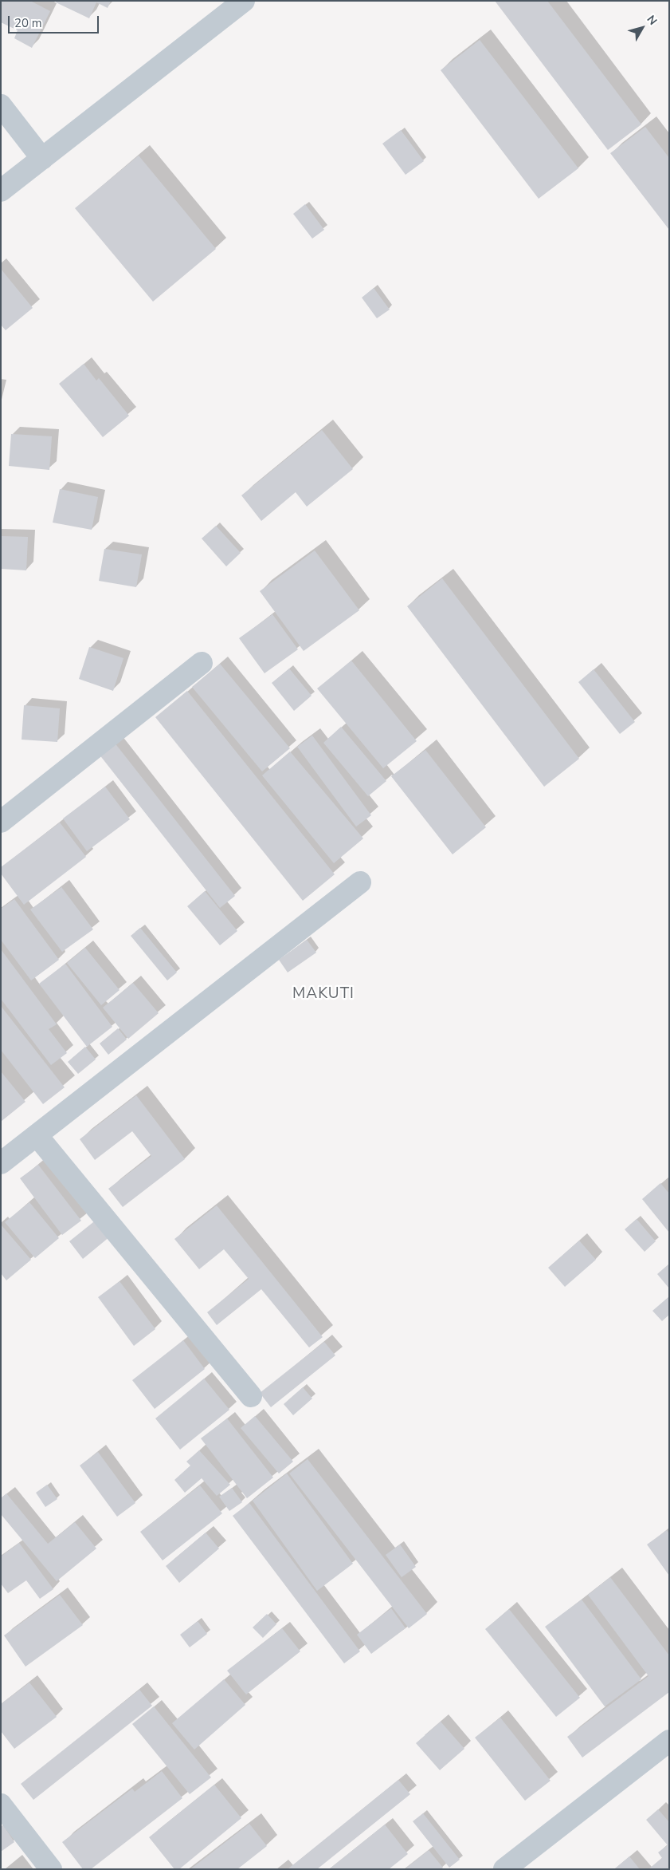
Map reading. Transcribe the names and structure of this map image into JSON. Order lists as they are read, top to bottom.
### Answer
{
  "districts": ["MAKUTI"],
  "scale_bar": "20 m",
  "north": "top right"
}
